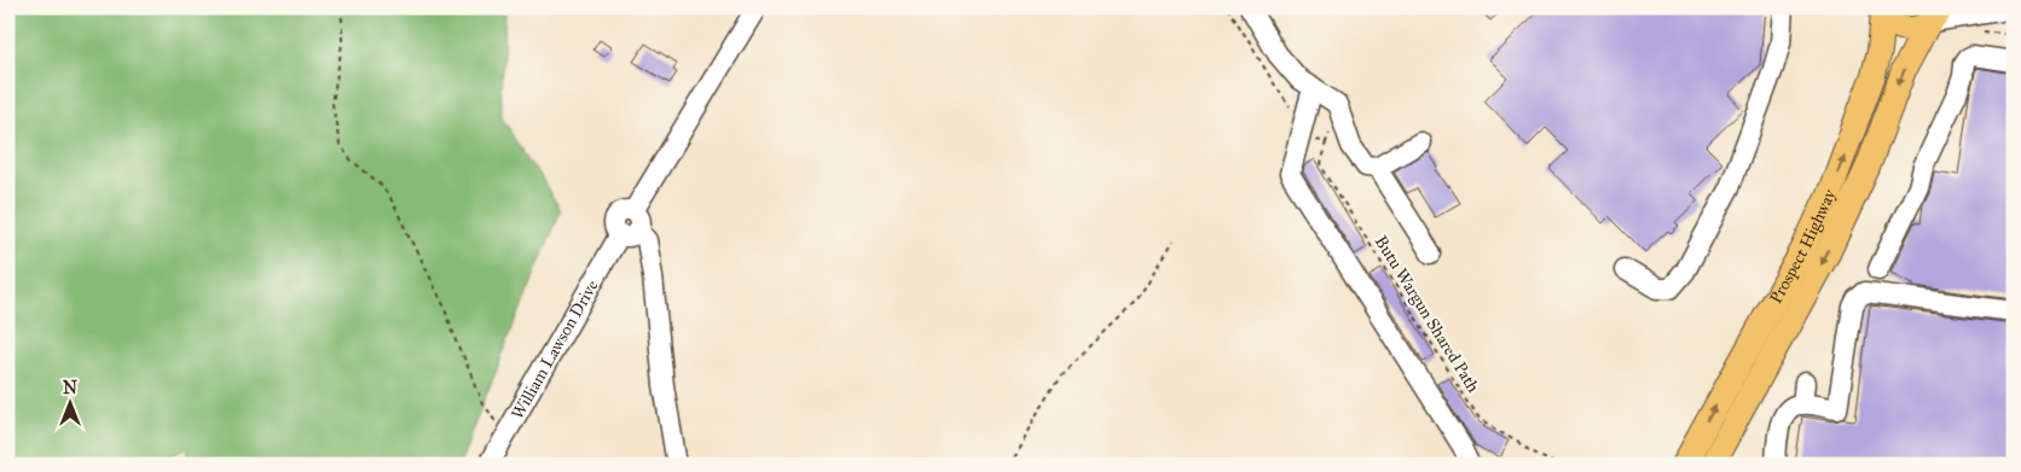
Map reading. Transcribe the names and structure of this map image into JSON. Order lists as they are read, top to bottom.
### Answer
{
  "streets": {
    "main road": ["Prospect Highway"],
    "street": ["William Lawson Drive"],
    "path": ["Butu Wargun Shared Path"]
  },
  "north": "top"
}
